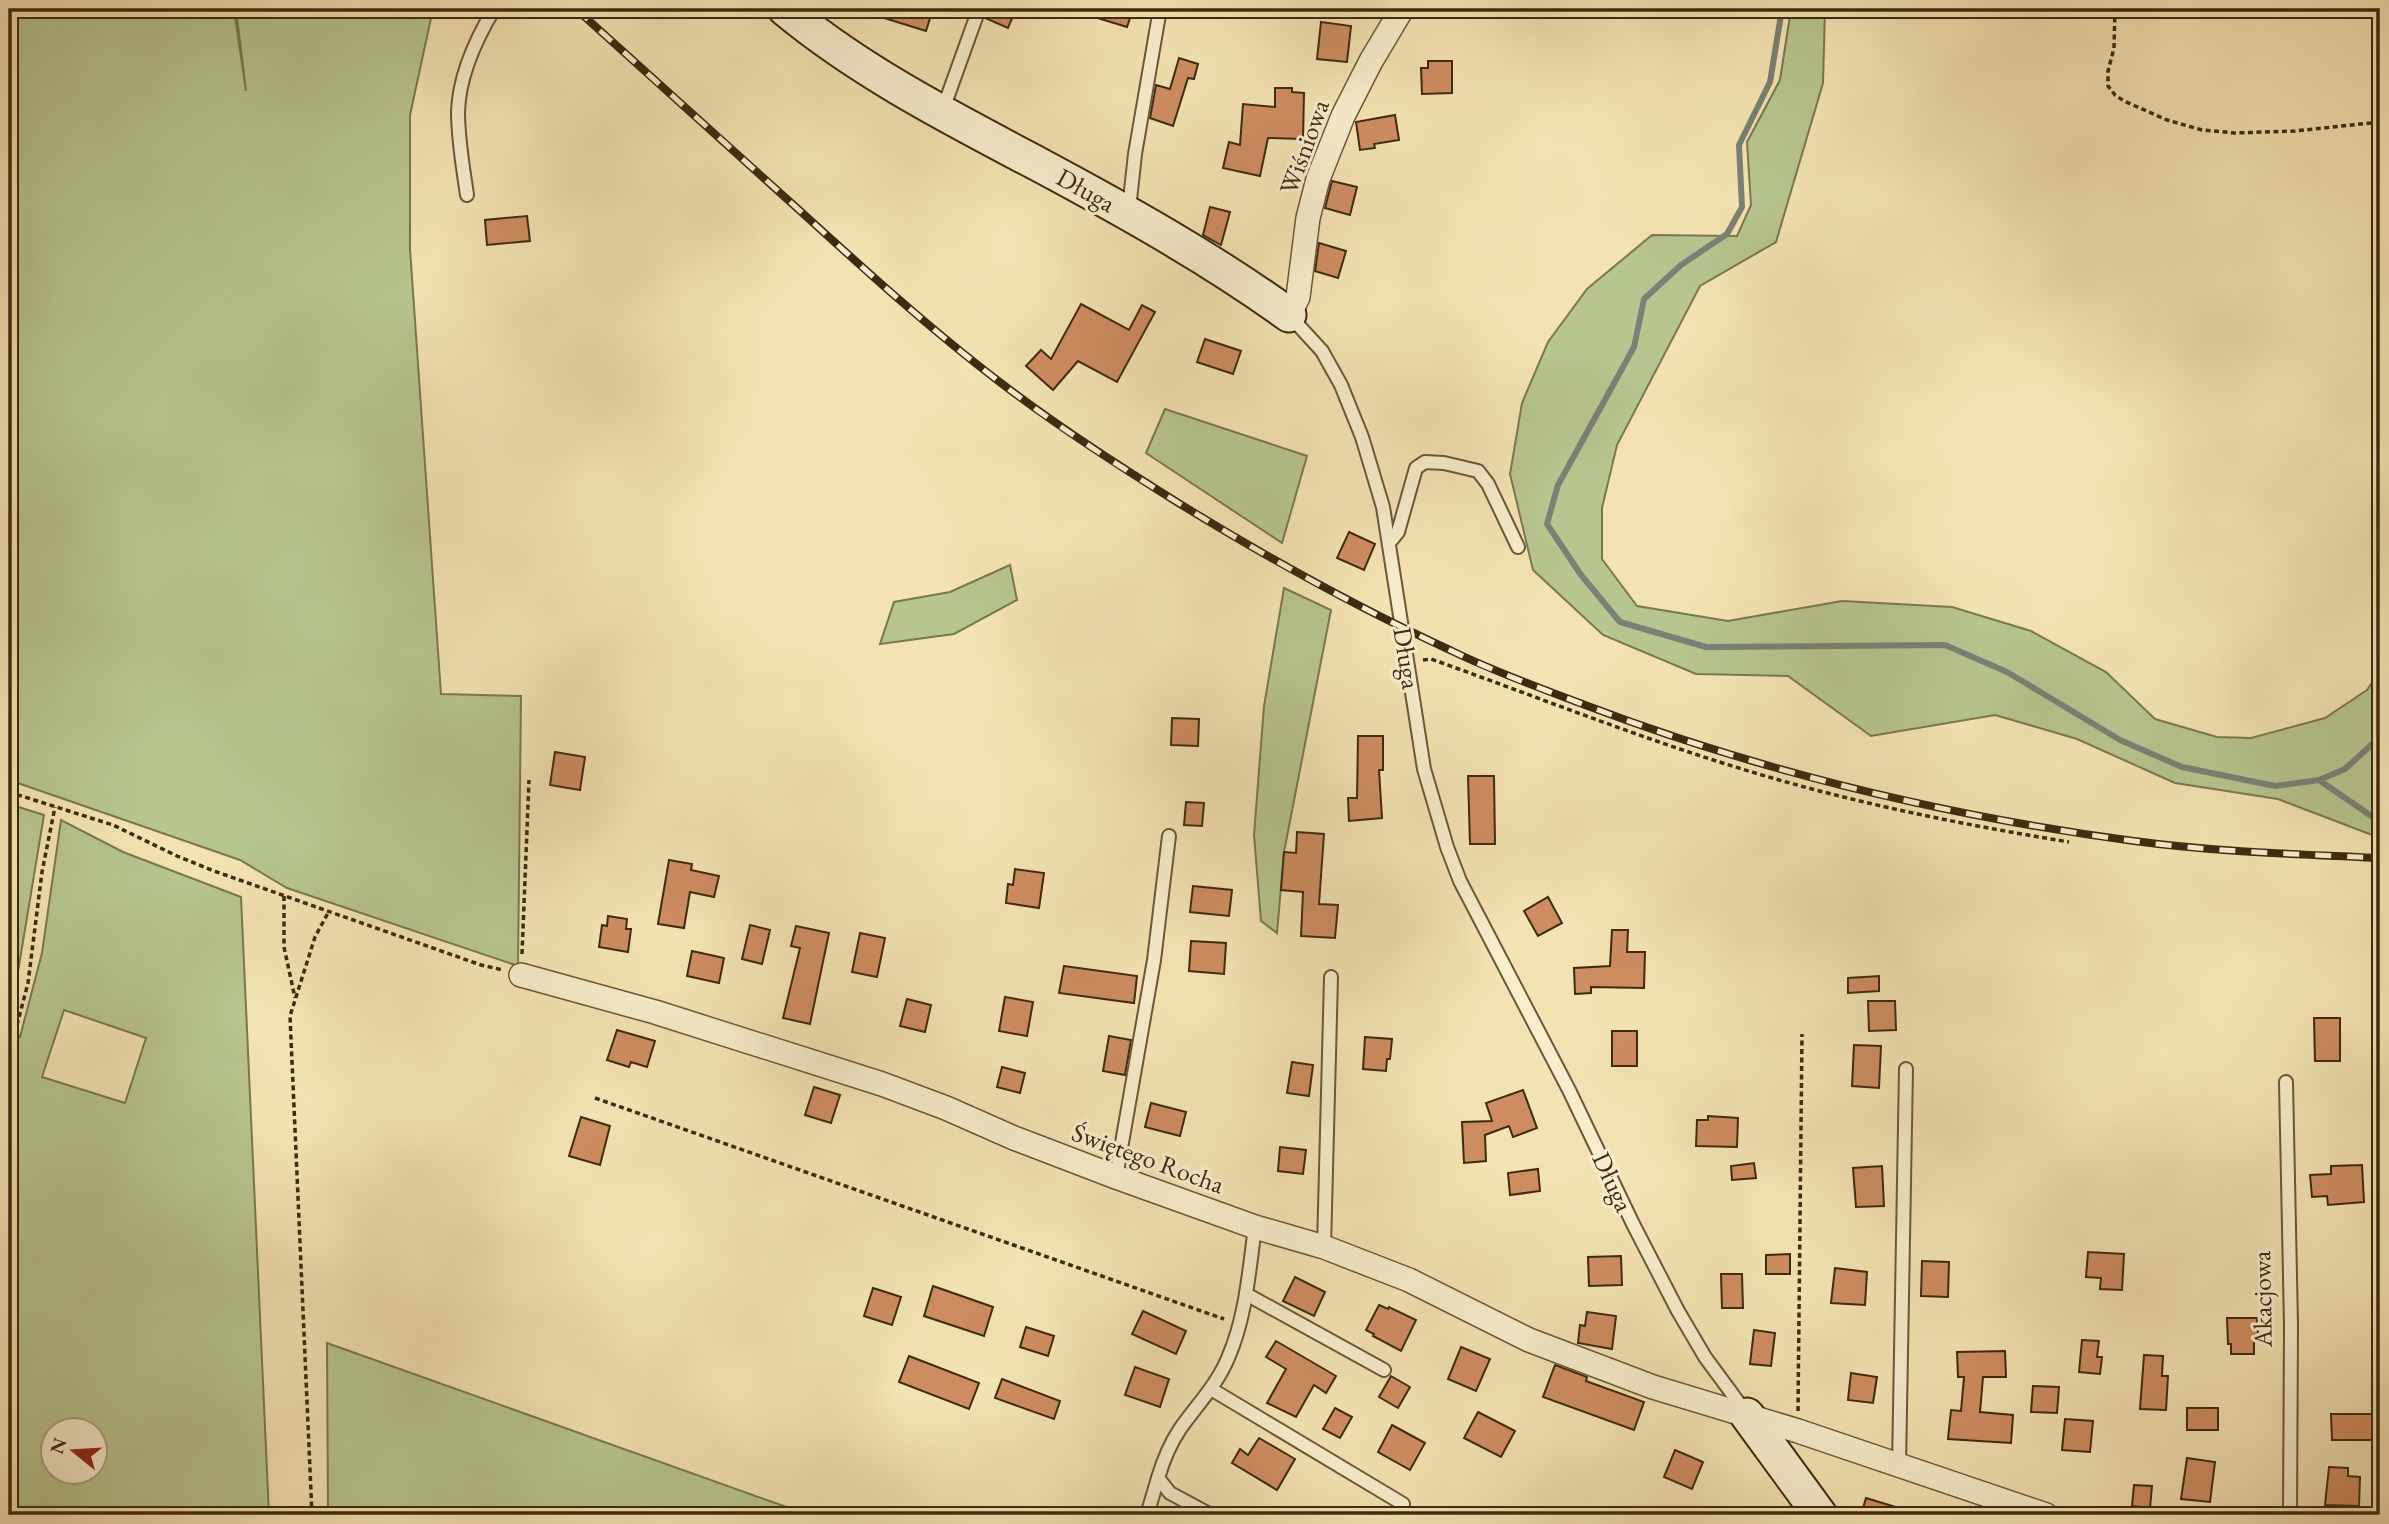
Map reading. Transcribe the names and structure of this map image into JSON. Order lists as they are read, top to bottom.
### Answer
{
  "streets": {
    "street": ["Wiśniowa", "Długa", "Świętego Rocha"],
    "lane": ["Akacjowa"]
  },
  "crossings": [
    ["Wiśniowa", "Długa"],
    ["Długa", "Świętego Rocha"]
  ],
  "north": "left"
}
